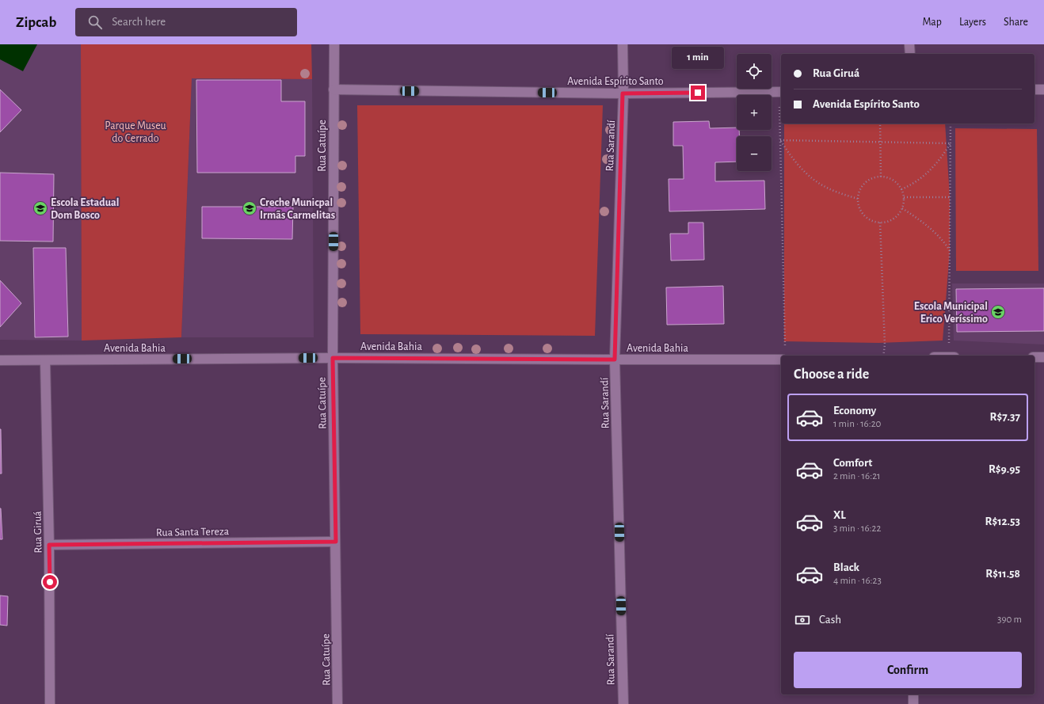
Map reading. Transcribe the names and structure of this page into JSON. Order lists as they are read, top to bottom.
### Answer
{
  "streets": {
    "street": [
      "Avenida Espírito Santo",
      "Rua Catuípe",
      "Rua Sarandí",
      "Avenida Bahia",
      "Rua Santa Tereza",
      "Rua Giruá"
    ]
  },
  "crossings": [
    ["Avenida Espírito Santo", "Rua Catuípe"],
    ["Avenida Espírito Santo", "Rua Sarandí"],
    ["Rua Catuípe", "Avenida Bahia"],
    ["Rua Catuípe", "Rua Santa Tereza"],
    ["Rua Sarandí", "Avenida Bahia"],
    ["Avenida Bahia", "Rua Giruá"],
    ["Rua Santa Tereza", "Rua Giruá"]
  ],
  "parks": ["Parque Museu do Cerrado"],
  "places": {
    "school or university": ["Escola Estadual Dom Bosco", "Creche Municpal Irmãs Carmelitas", "Escola Municipal Erico Veríssimo"]
  },
  "page": {
    "header": "Zipcab",
    "search": "Search here",
    "nav": ["Map", "Layers", "Share"],
    "bubble": "1 min",
    "map_buttons": ["+", "−"],
    "banner": ["Rua Giruá", "Avenida Espírito Santo"],
    "heading": "Choose a ride",
    "list": [
      {
        "name": "Economy",
        "note": "1 min · 16:20",
        "value": "R$7.37"
      },
      {
        "name": "Comfort",
        "note": "2 min · 16:21",
        "value": "R$9.95"
      },
      {
        "name": "XL",
        "note": "3 min · 16:22",
        "value": "R$12.53"
      },
      {
        "name": "Black",
        "note": "4 min · 16:23",
        "value": "R$11.58"
      }
    ],
    "pay": ["Cash", "390 m"],
    "buttons": "Confirm"
  }
}
